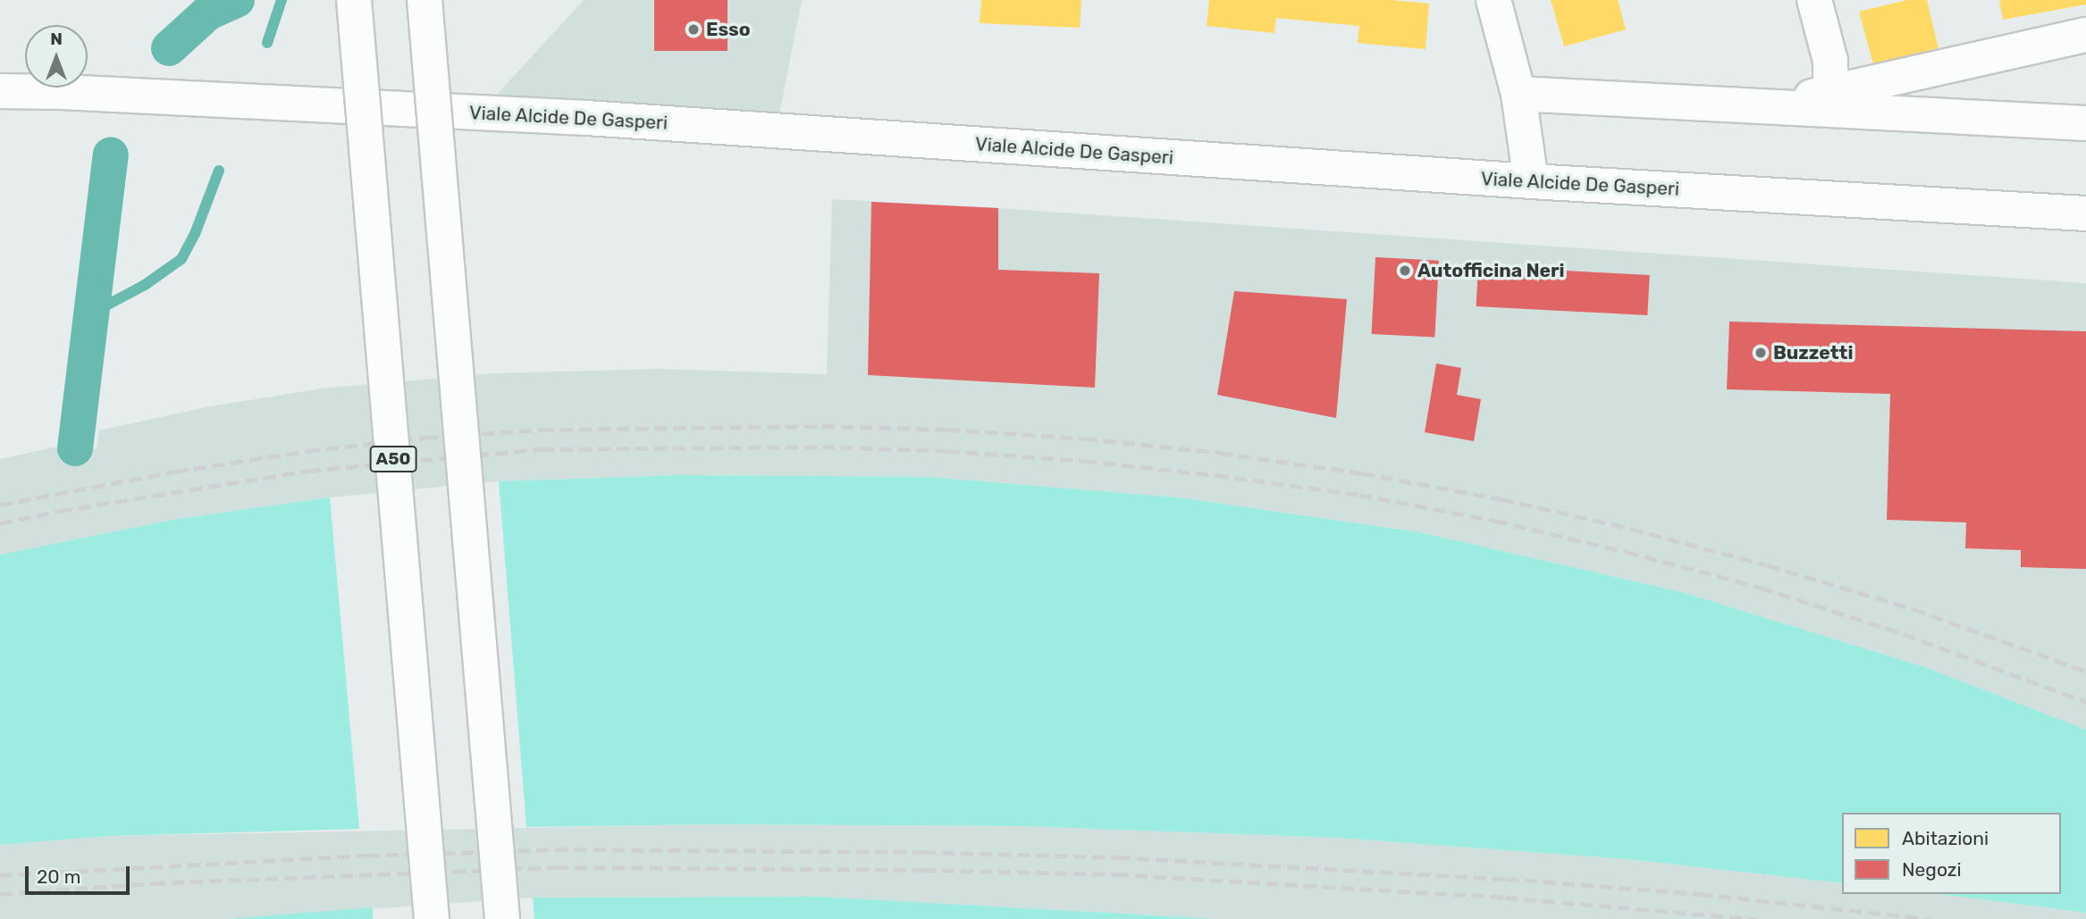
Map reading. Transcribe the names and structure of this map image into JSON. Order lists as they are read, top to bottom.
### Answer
{
  "streets": {
    "main road": ["Viale Alcide De Gasperi", "A50"]
  },
  "places": ["Esso", "Autofficina Neri", "Buzzetti"],
  "legend": ["Abitazioni", "Negozi"],
  "scale_bar": "20 m",
  "north": "top"
}
